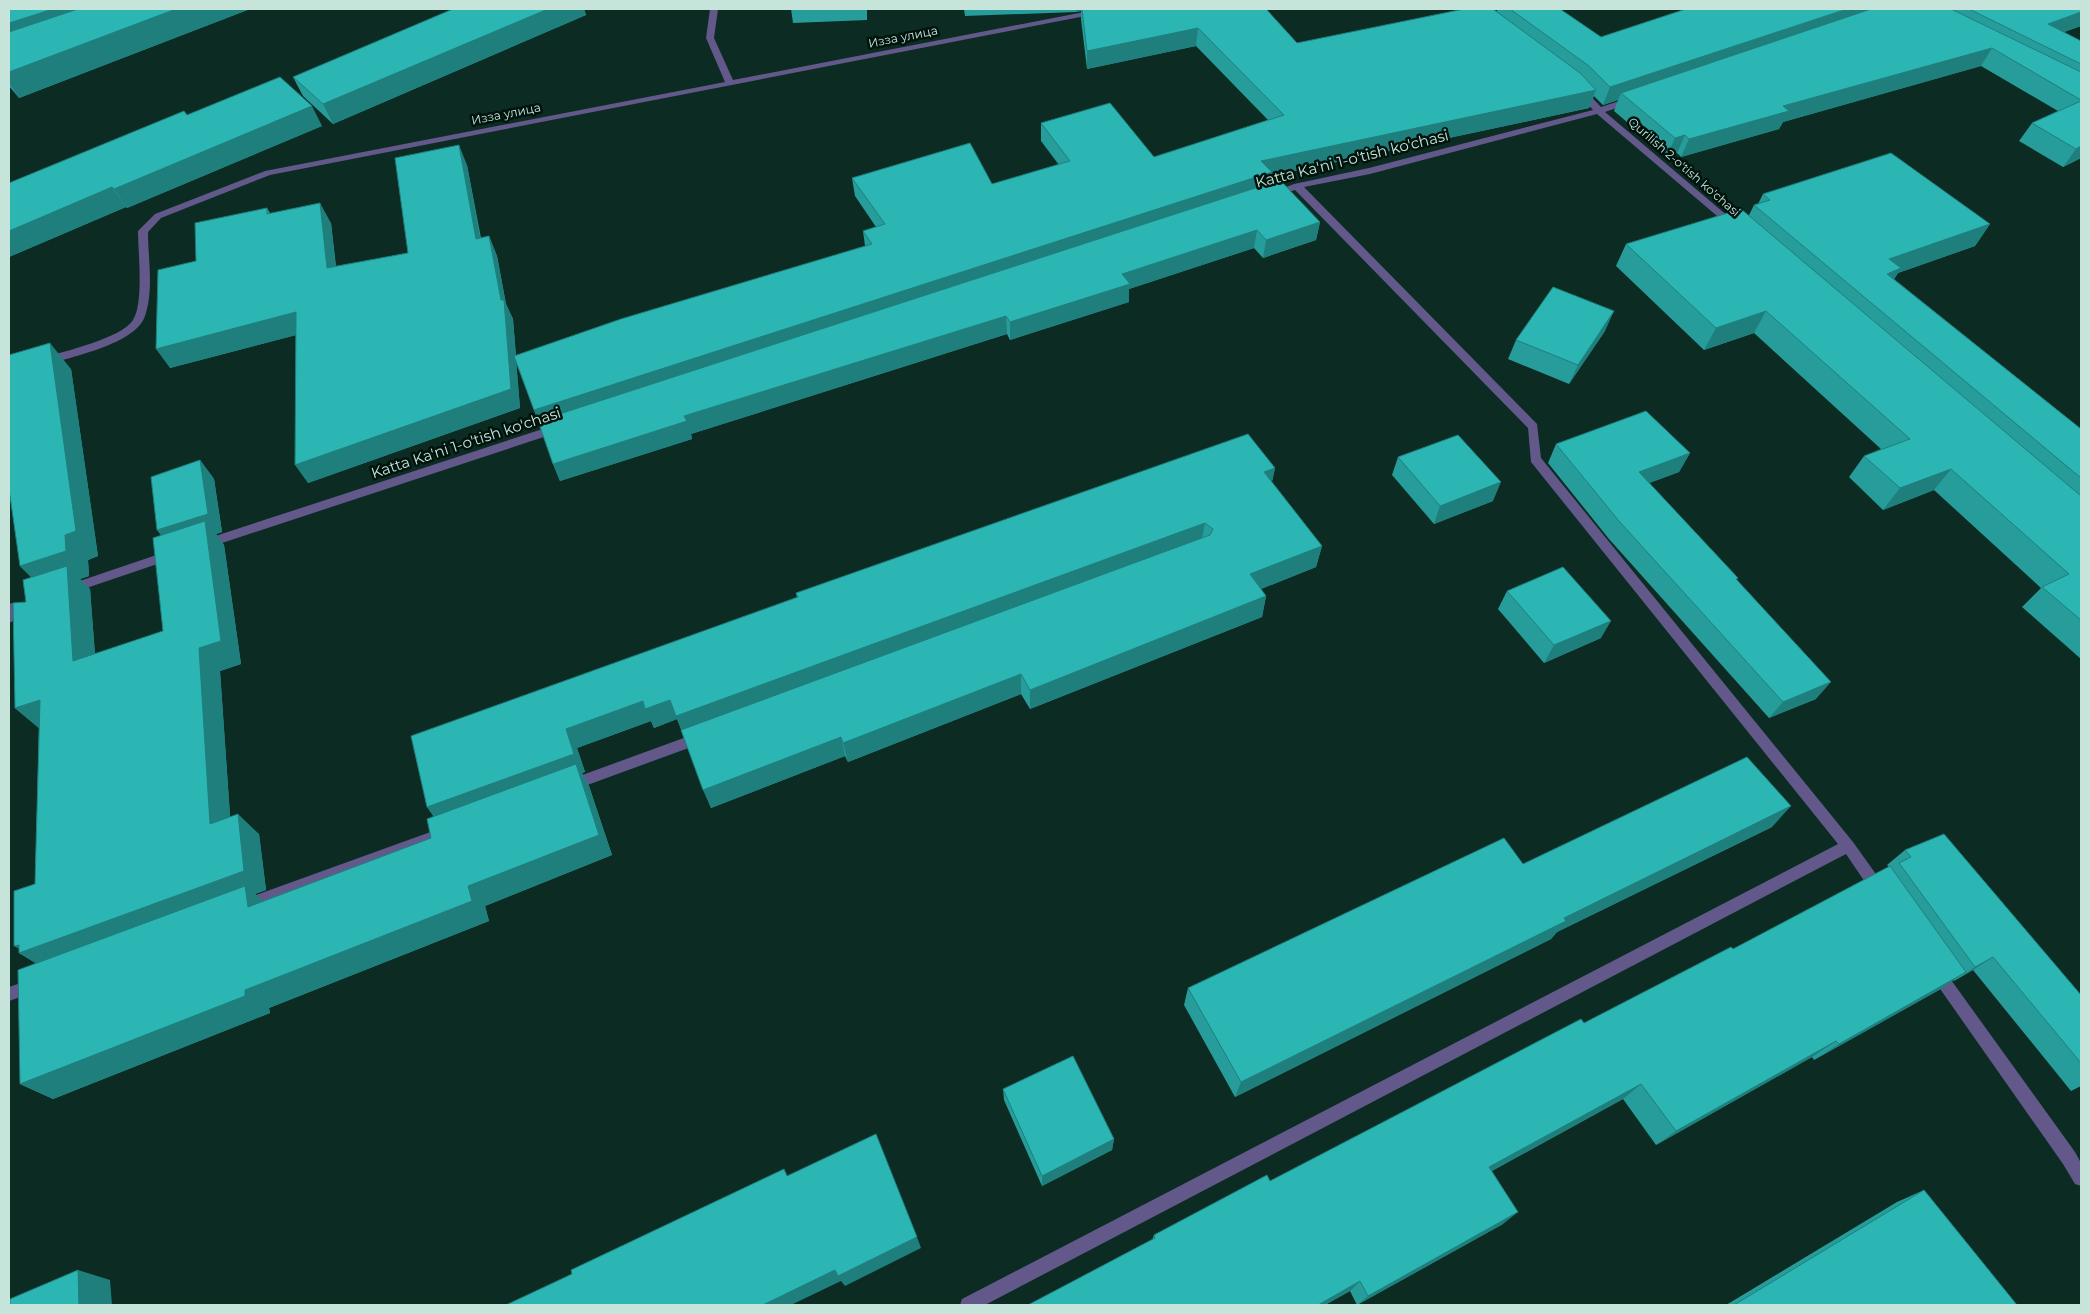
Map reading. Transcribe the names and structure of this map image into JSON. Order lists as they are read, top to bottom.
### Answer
{
  "streets": {
    "street": ["Изза улица", "Katta Ka'ni 1-o'tish ko'chasi", "Qurilish 2-o'tish ko'chasi"]
  },
  "crossings": [
    ["Katta Ka'ni 1-o'tish ko'chasi", "Qurilish 2-o'tish ko'chasi"]
  ]
}
